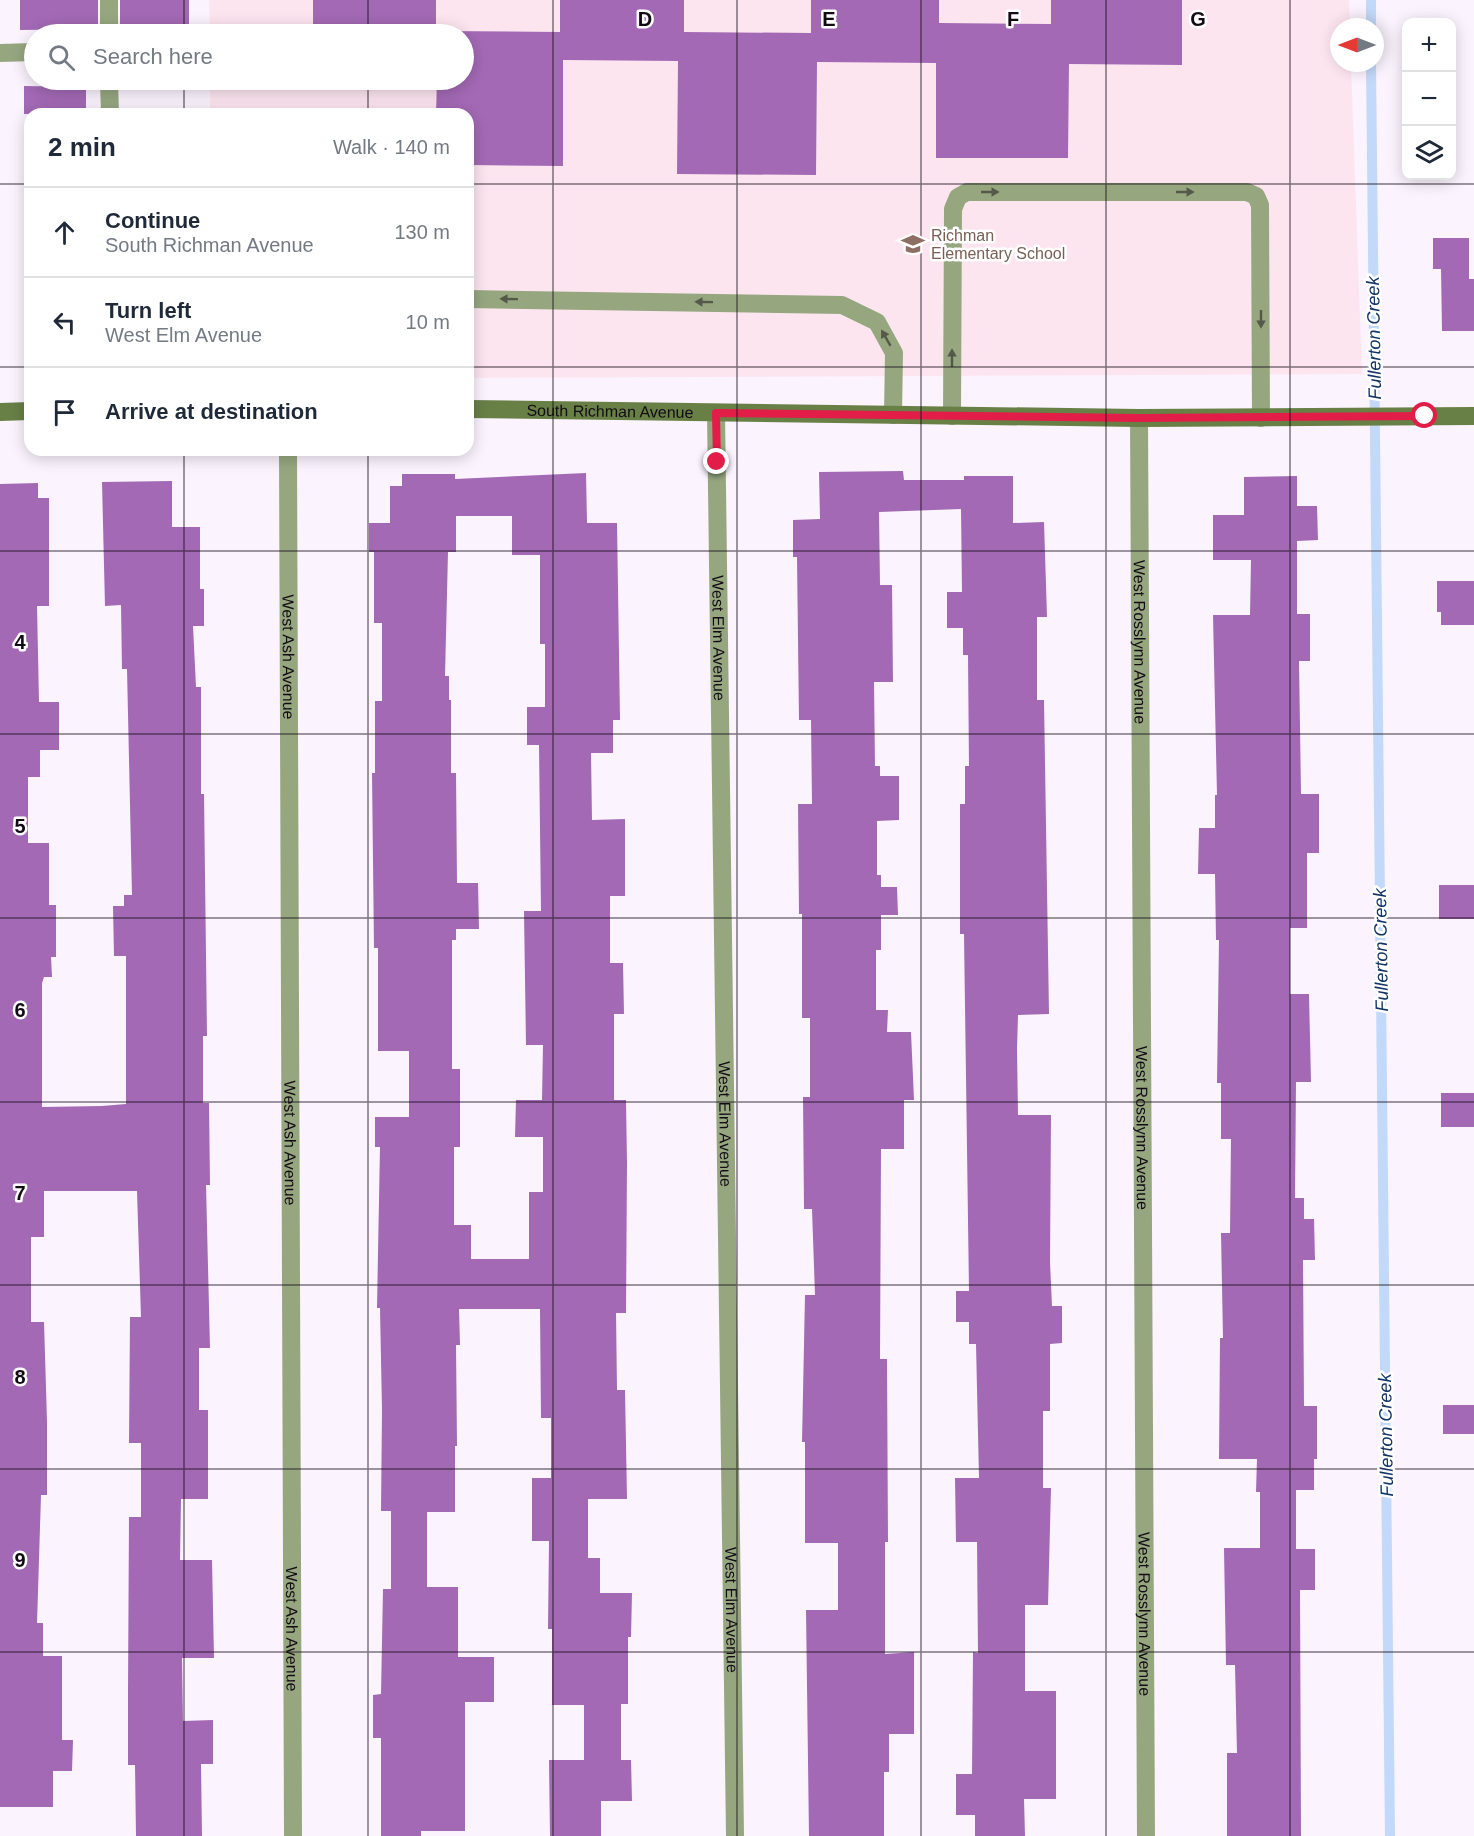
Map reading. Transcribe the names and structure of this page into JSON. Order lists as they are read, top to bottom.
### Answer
{
  "streets": {
    "street": [
      "South Richman Avenue",
      "West Elm Avenue",
      "West Rosslynn Avenue",
      "West Ash Avenue"
    ]
  },
  "crossings": [
    ["South Richman Avenue", "West Elm Avenue"],
    ["South Richman Avenue", "West Rosslynn Avenue"]
  ],
  "water": ["Fullerton Creek"],
  "places": {
    "school or university": ["Richman Elementary School"]
  },
  "north": "left",
  "page": {
    "map_buttons": ["+", "−"],
    "search": "Search here",
    "heading": ["2 min", "Walk · 140 m"],
    "list": [
      ["Continue", "South Richman Avenue", "130 m"],
      ["Turn left", "West Elm Avenue", "10 m"],
      "Arrive at destination"
    ]
  },
  "grid": {
    "columns": [
      "D",
      "E",
      "F",
      "G"
    ],
    "rows": [
      "4",
      "5",
      "6",
      "7",
      "8",
      "9"
    ]
  }
}
